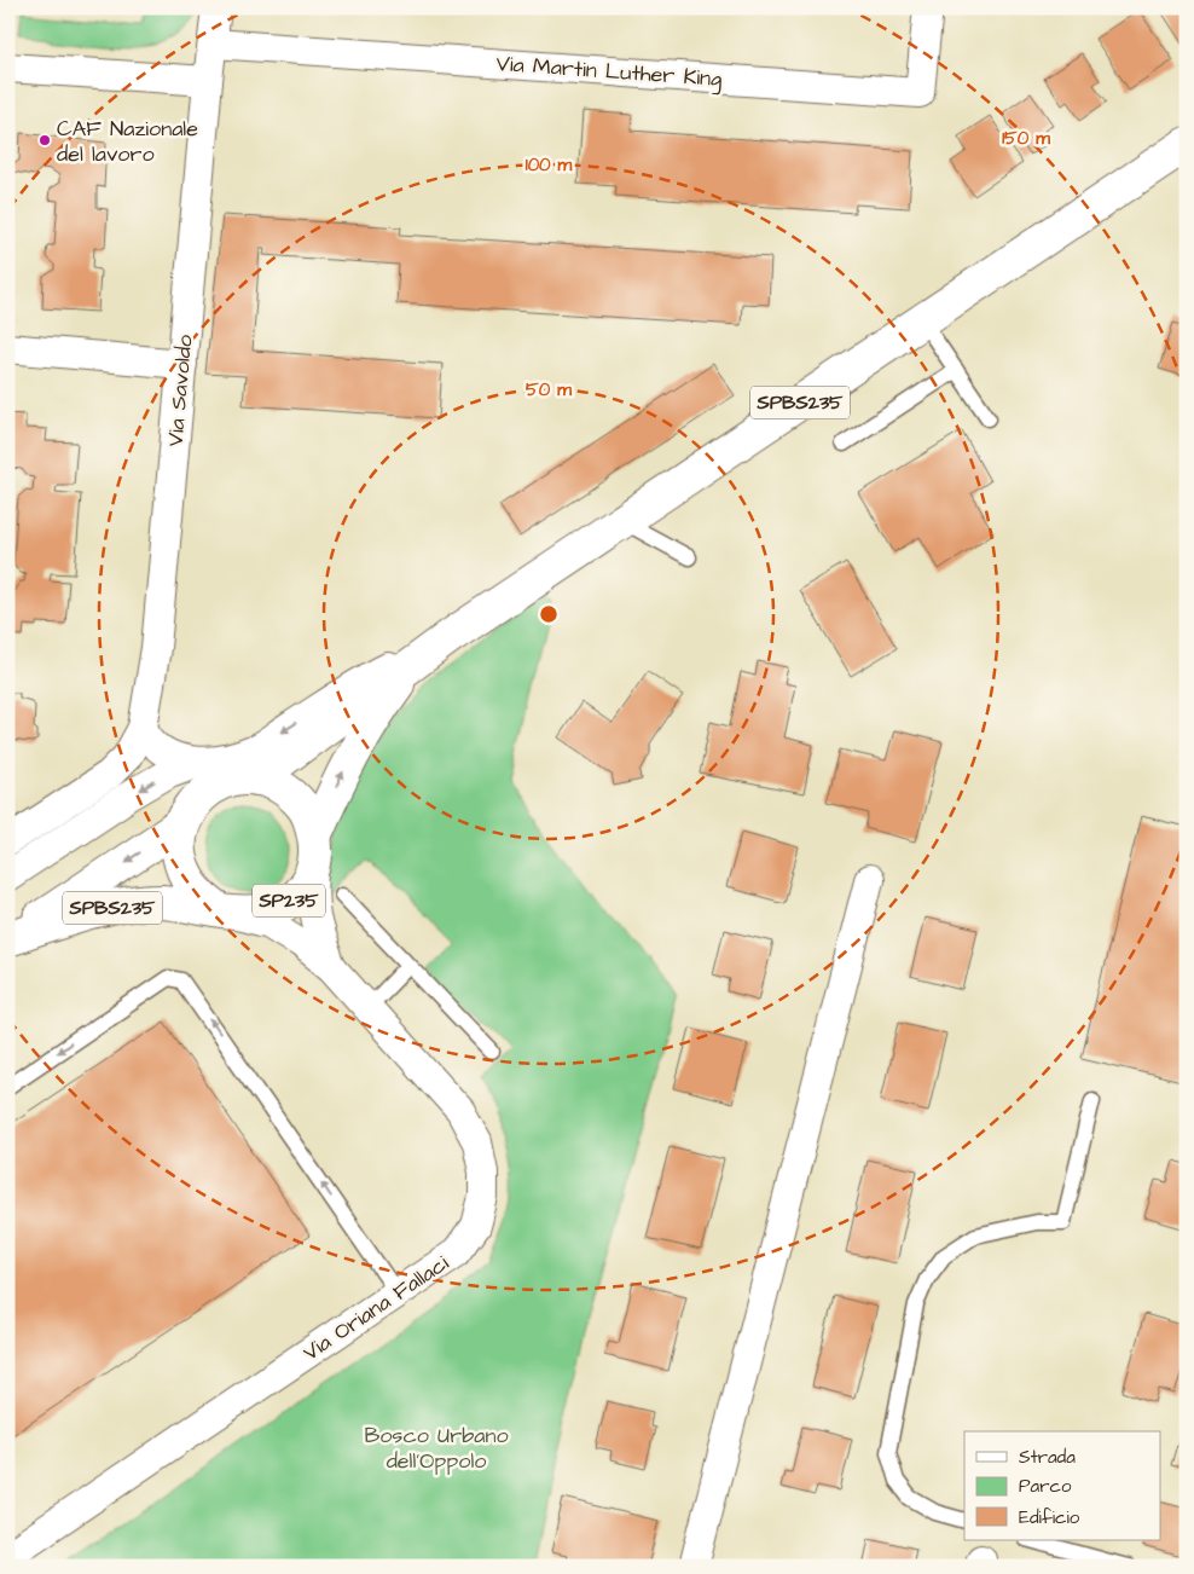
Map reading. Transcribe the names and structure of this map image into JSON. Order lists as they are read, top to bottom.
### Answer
{
  "streets": {
    "main road": ["SPBS235", "SP235"],
    "street": ["Via Martin Luther King", "Via Savoldo", "Via Oriana Fallaci"]
  },
  "crossings": [
    ["Via Martin Luther King", "Via Savoldo"],
    ["SPBS235", "SP235"],
    ["SPBS235", "Via Oriana Fallaci"],
    ["SP235", "Via Oriana Fallaci"]
  ],
  "parks": ["Bosco Urbano dell'Oppolo"],
  "places": ["CAF Nazionale del lavoro"],
  "legend": ["Strada", "Parco", "Edificio"],
  "rings": ["150 m", "100 m", "50 m"]
}
